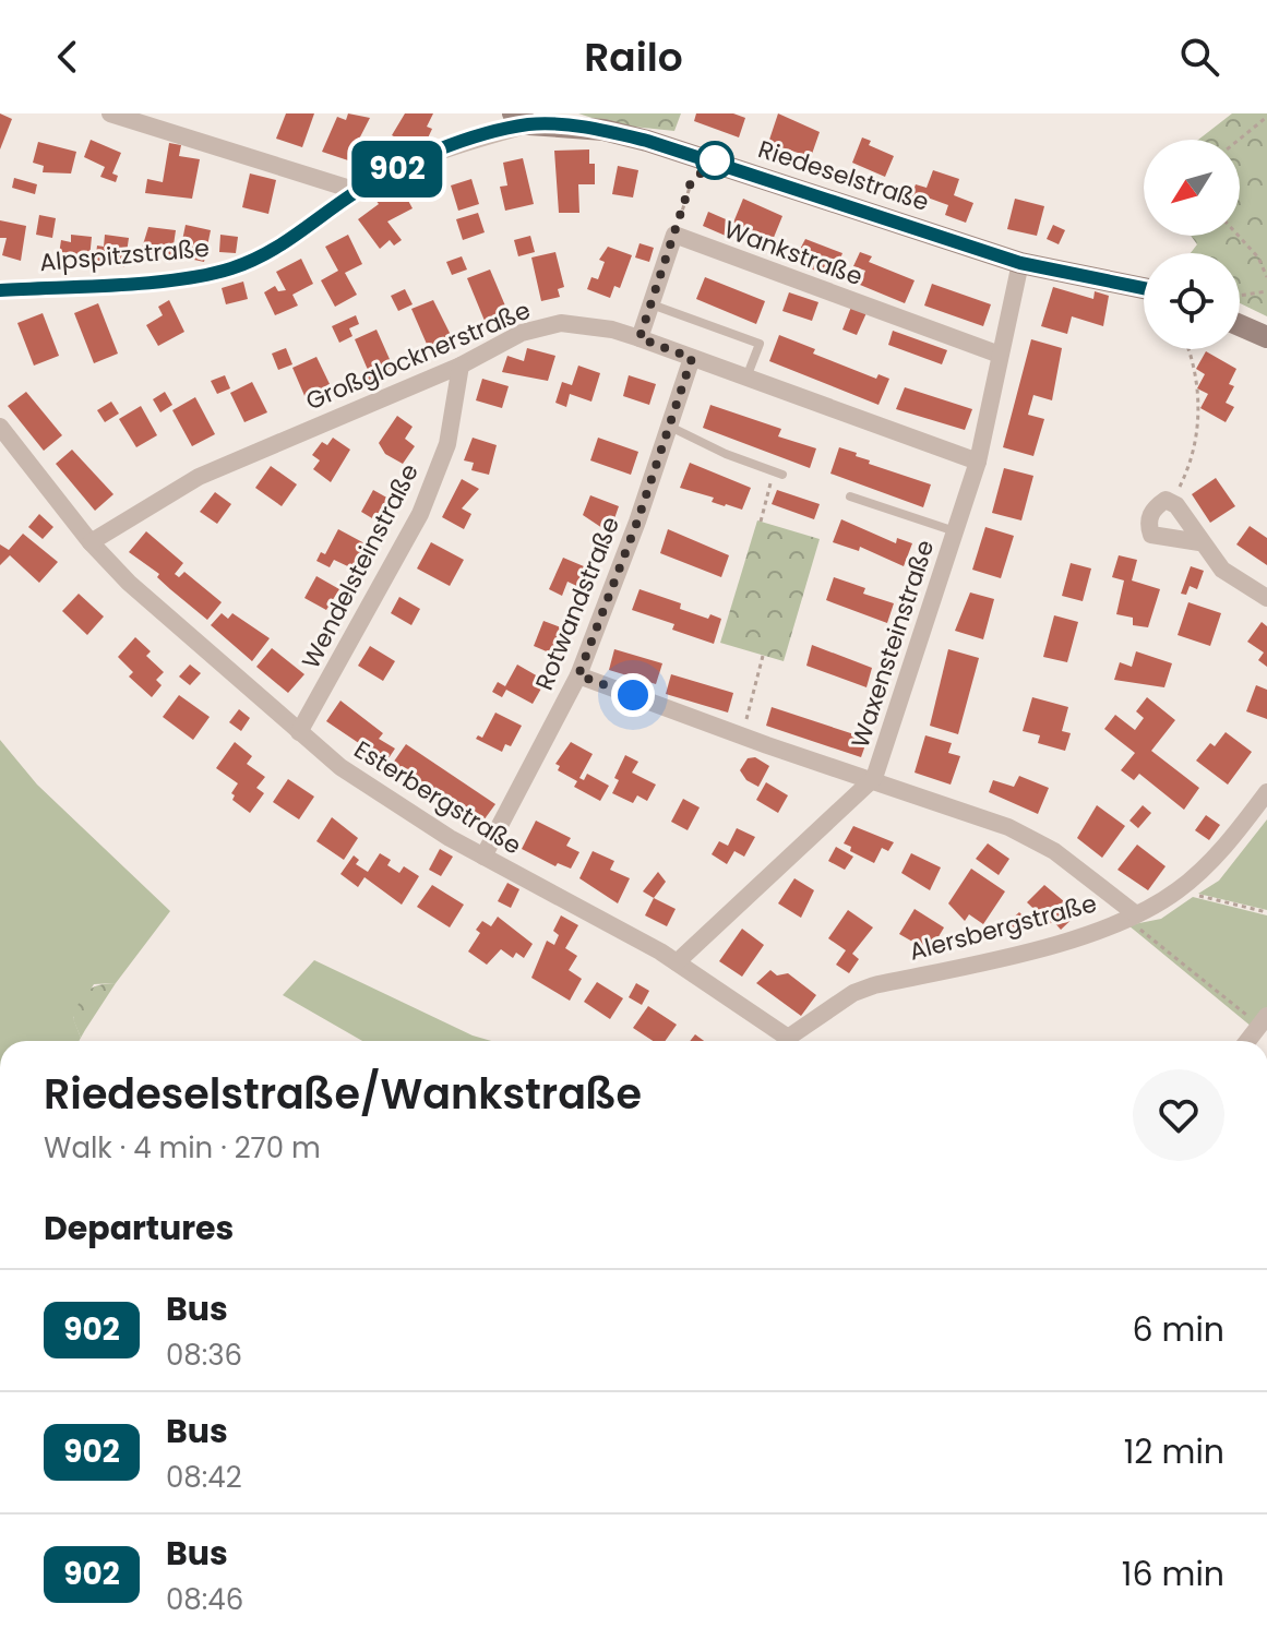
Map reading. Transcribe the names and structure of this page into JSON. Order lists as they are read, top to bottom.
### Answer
{
  "streets": {
    "street": [
      "Riedeselstraße",
      "Wankstraße",
      "Alpspitzstraße",
      "Großglocknerstraße",
      "Wendelsteinstraße",
      "Rotwandstraße",
      "Waxensteinstraße",
      "Esterbergstraße",
      "Alersbergstraße"
    ]
  },
  "crossings": [
    ["Riedeselstraße", "Alpspitzstraße"],
    ["Riedeselstraße", "Waxensteinstraße"],
    ["Wankstraße", "Waxensteinstraße"],
    ["Großglocknerstraße", "Wendelsteinstraße"],
    ["Großglocknerstraße", "Rotwandstraße"],
    ["Großglocknerstraße", "Waxensteinstraße"],
    ["Großglocknerstraße", "Esterbergstraße"],
    ["Wendelsteinstraße", "Esterbergstraße"],
    ["Rotwandstraße", "Esterbergstraße"],
    ["Waxensteinstraße", "Esterbergstraße"],
    ["Esterbergstraße", "Alersbergstraße"]
  ],
  "lines": ["bus line 902"],
  "north": "bottom left",
  "page": {
    "header": "Railo",
    "on_map": "902",
    "heading": [
      ["Riedeselstraße/Wankstraße", "Walk · 4 min · 270 m"],
      "Departures"
    ],
    "list": [
      {
        "mark": "902",
        "name": "Bus",
        "note": "08:36",
        "value": "6 min"
      },
      {
        "mark": "902",
        "name": "Bus",
        "note": "08:42",
        "value": "12 min"
      },
      {
        "mark": "902",
        "name": "Bus",
        "note": "08:46",
        "value": "16 min"
      }
    ]
  }
}
